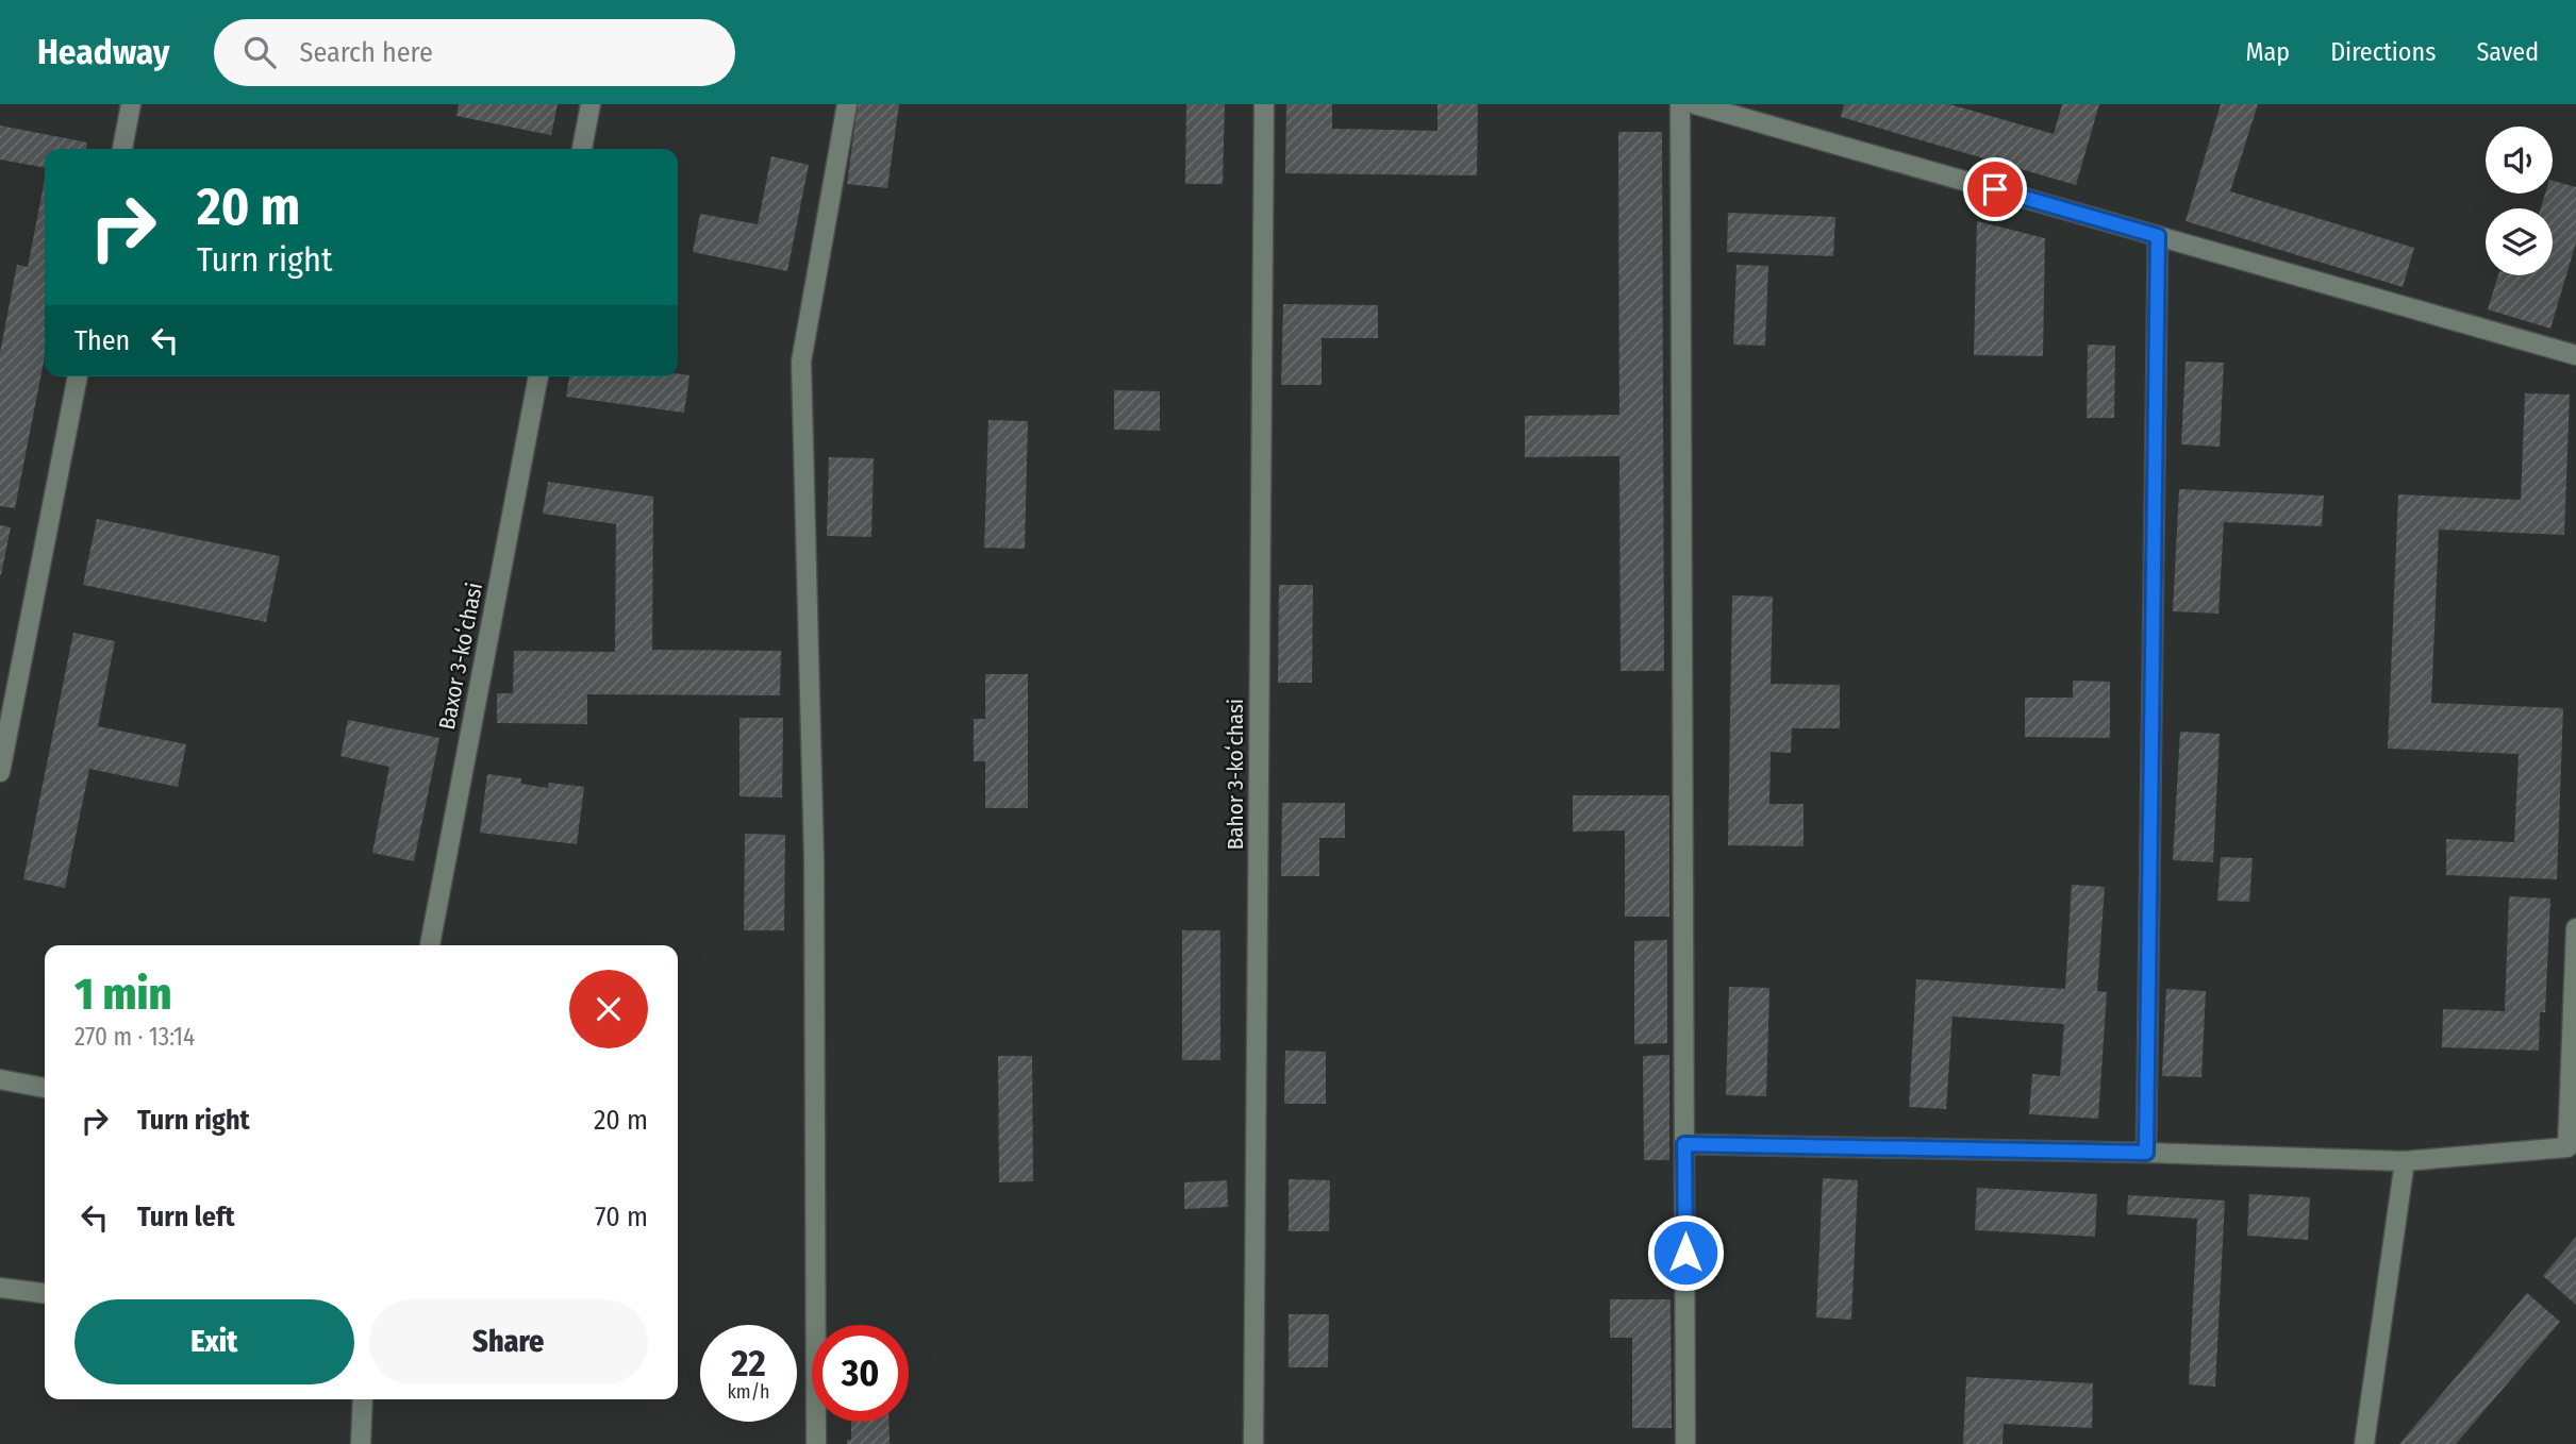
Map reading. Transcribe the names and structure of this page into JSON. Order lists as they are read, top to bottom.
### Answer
{
  "streets": {
    "street": ["Baxor 3-koʻchasi", "Bahor 3-koʻchasi"]
  },
  "page": {
    "header": "Headway",
    "search": "Search here",
    "nav": ["Map", "Directions", "Saved"],
    "turn": ["20 m", "Turn right"],
    "then": "Then",
    "heading": ["1 min", "270 m · 13:14"],
    "list": [
      {
        "name": "Turn right",
        "value": "20 m"
      },
      {
        "name": "Turn left",
        "value": "70 m"
      }
    ],
    "buttons": ["Exit", "Share"],
    "speed": "22 km/h",
    "limit": "30"
  }
}
